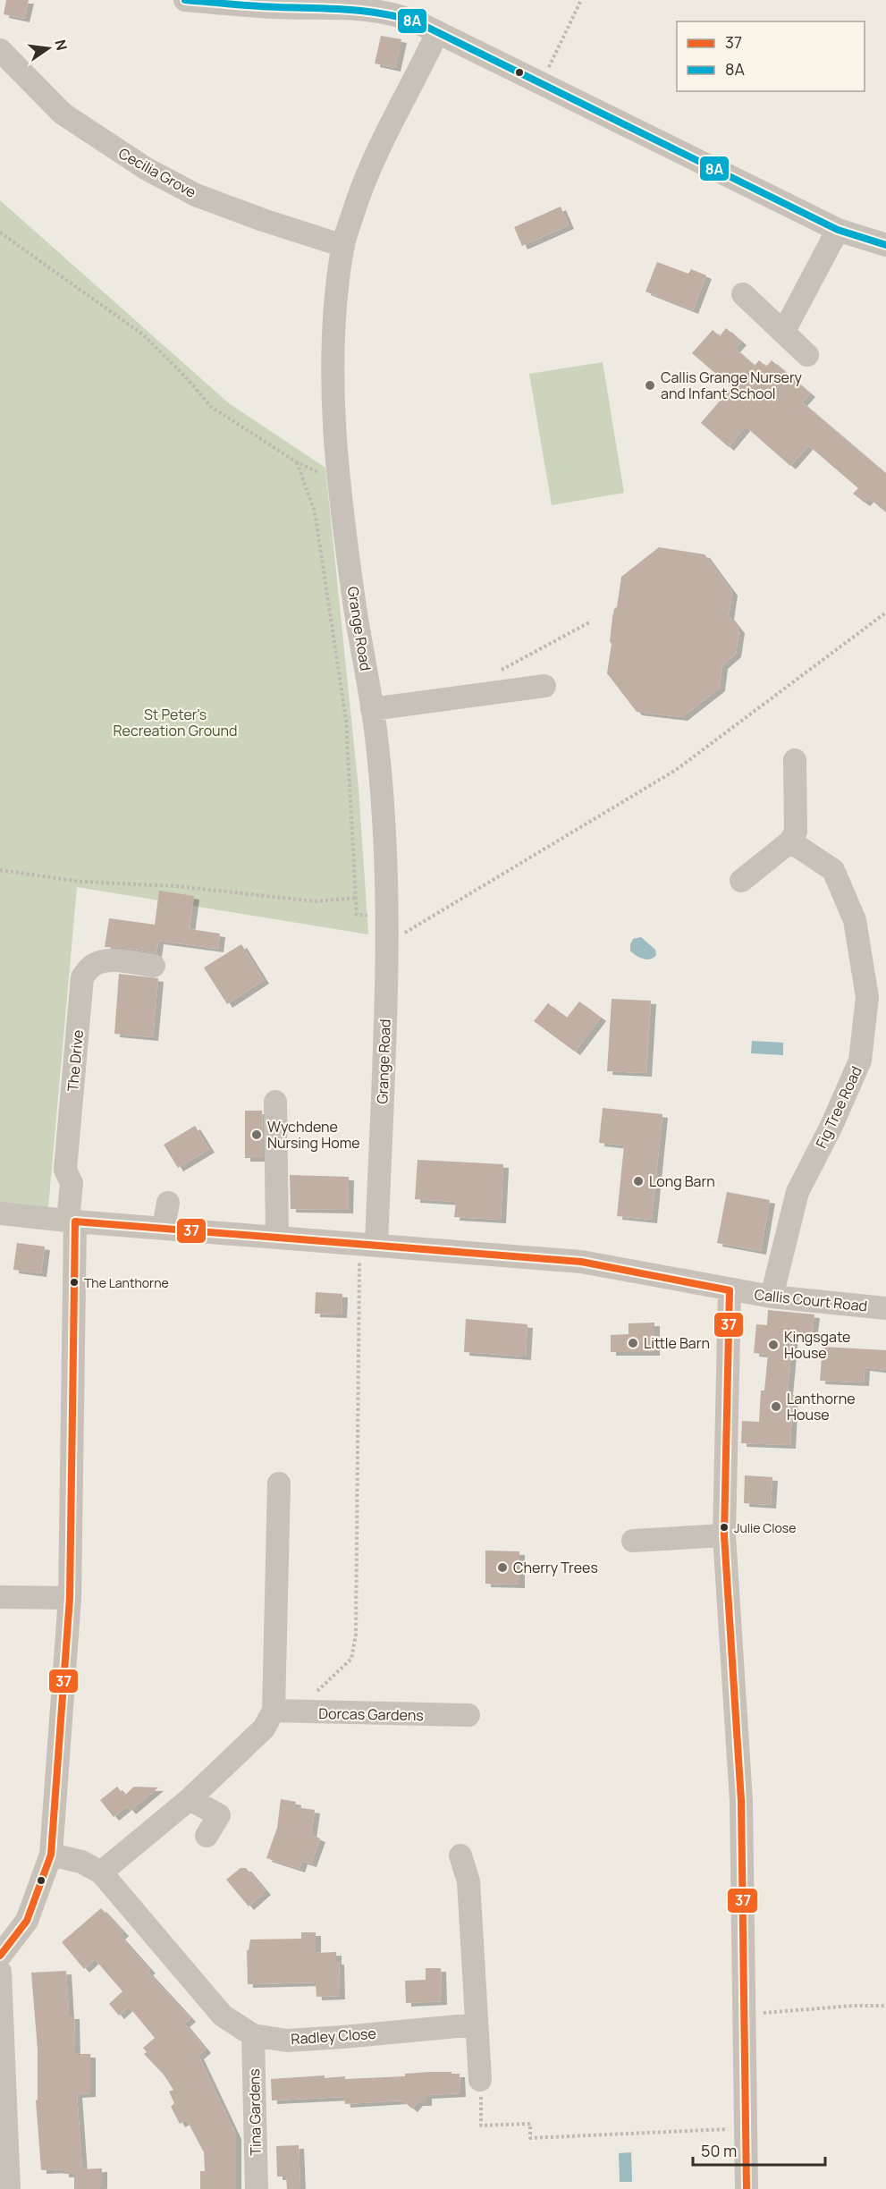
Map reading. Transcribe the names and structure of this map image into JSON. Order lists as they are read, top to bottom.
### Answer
{
  "streets": {
    "street": [
      "Cecilia Grove",
      "Grange Road",
      "The Drive",
      "Fig Tree Road",
      "Callis Court Road",
      "Dorcas Gardens",
      "Radley Close",
      "Tina Gardens"
    ]
  },
  "crossings": [
    ["Cecilia Grove", "Grange Road"],
    ["Grange Road", "Callis Court Road"],
    ["The Drive", "Callis Court Road"],
    ["Fig Tree Road", "Callis Court Road"],
    ["Radley Close", "Tina Gardens"]
  ],
  "parks": ["St Peter's Recreation Ground"],
  "places": [
    "Callis Grange Nursery and Infant School",
    "Wychdene Nursing Home",
    "Long Barn",
    "The Lanthorne",
    "Little Barn",
    "Kingsgate House",
    "Lanthorne House",
    "Julie Close",
    "Cherry Trees"
  ],
  "lines": ["transit line 8A", "transit line 37"],
  "legend": ["37", "8A"],
  "scale_bar": "50 m",
  "north": "right"
}
